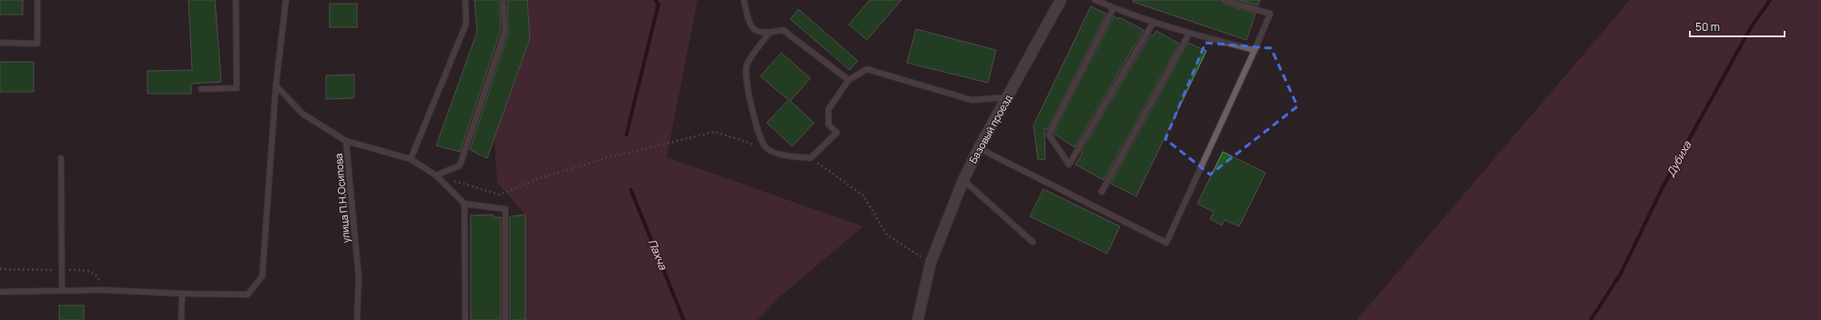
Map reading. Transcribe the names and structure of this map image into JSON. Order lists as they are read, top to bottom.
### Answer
{
  "streets": {
    "street": ["Базовый проезд"],
    "lane": ["улица П.Н.Осипова"]
  },
  "water": ["Дубиха", "Пахча"],
  "scale_bar": "50 m"
}
